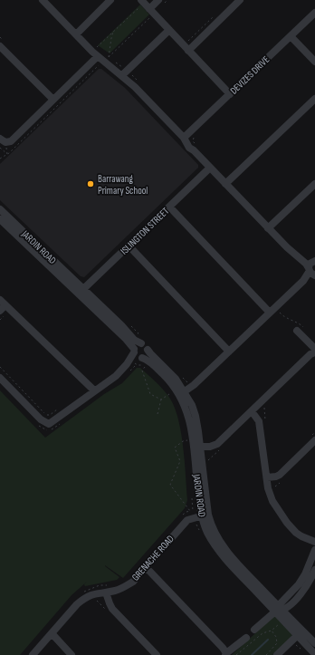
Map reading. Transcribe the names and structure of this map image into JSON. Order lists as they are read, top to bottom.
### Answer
{
  "streets": {
    "street": [
      "DEVIZES DRIVE",
      "ISLINGTON STREET",
      "JARDIN ROAD",
      "GRENACHE ROAD"
    ]
  },
  "crossings": [
    ["ISLINGTON STREET", "JARDIN ROAD"],
    ["JARDIN ROAD", "GRENACHE ROAD"]
  ],
  "places": ["Barrawang Primary School"]
}
